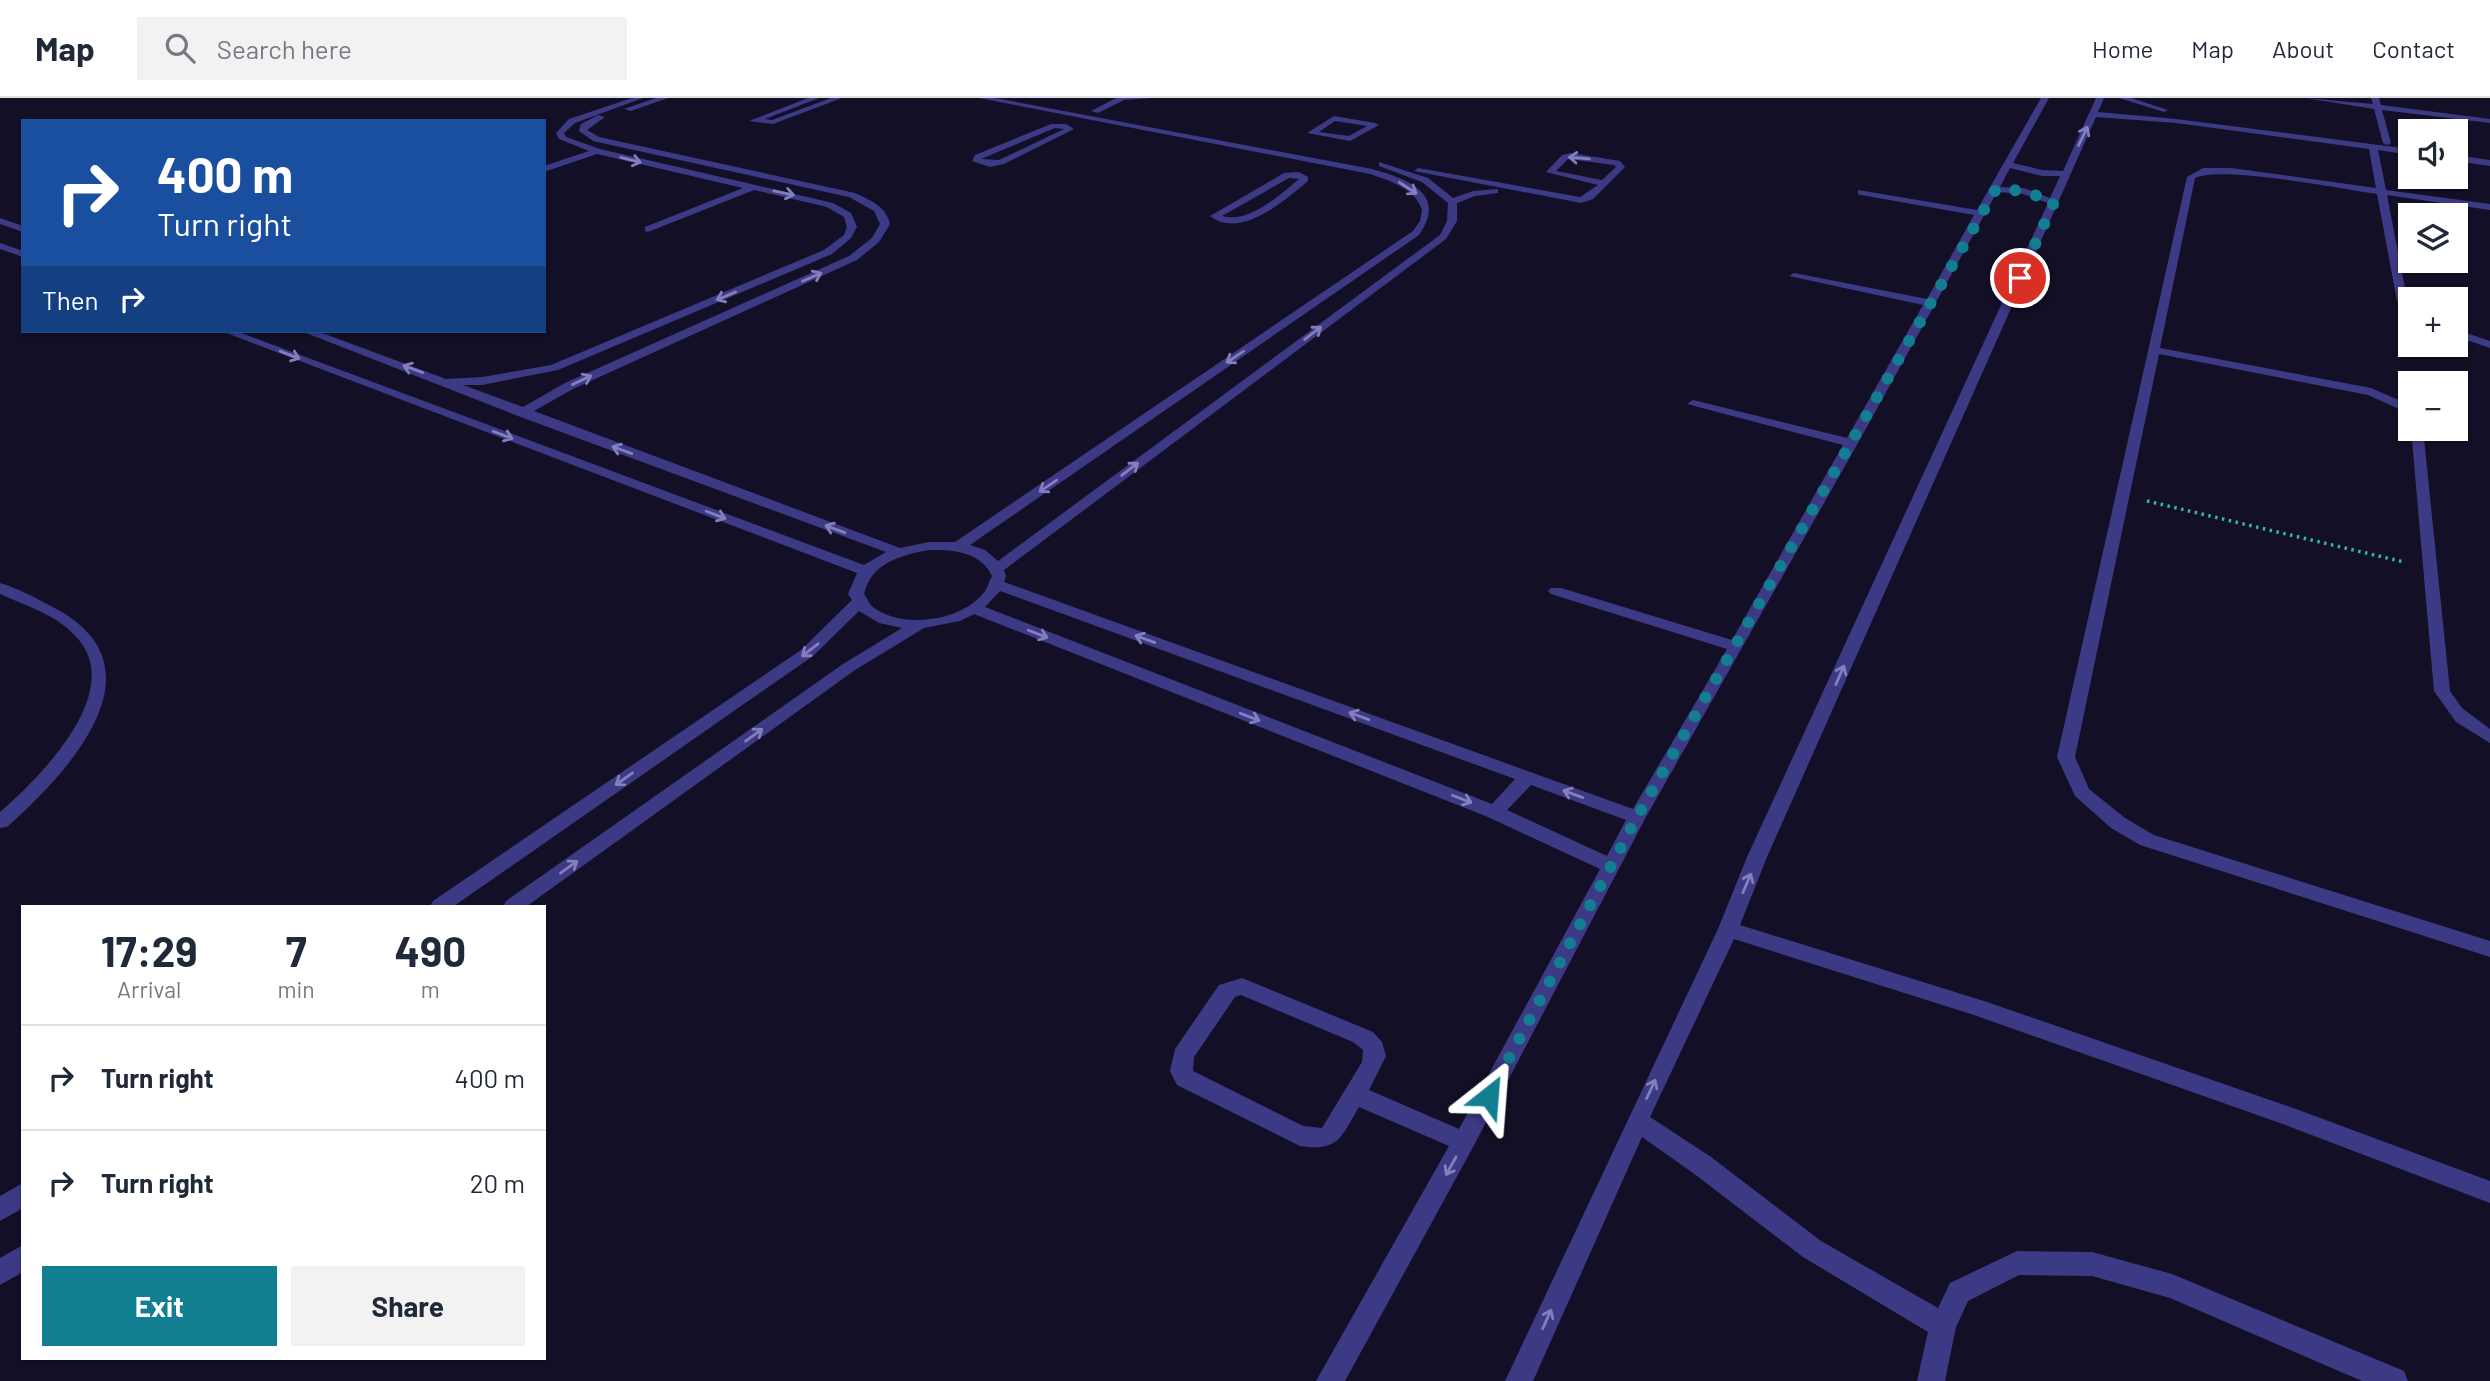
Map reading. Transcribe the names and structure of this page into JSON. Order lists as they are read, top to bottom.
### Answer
{
  "page": {
    "header": "Map",
    "search": "Search here",
    "nav": [
      "Home",
      "Map",
      "About",
      "Contact"
    ],
    "map_buttons": ["+", "−"],
    "turn": ["400 m", "Turn right"],
    "then": "Then",
    "eta": [
      "17:29",
      "Arrival",
      "7",
      "min",
      "490",
      "m"
    ],
    "list": [
      {
        "name": "Turn right",
        "value": "400 m"
      },
      {
        "name": "Turn right",
        "value": "20 m"
      }
    ],
    "buttons": ["Exit", "Share"]
  }
}
